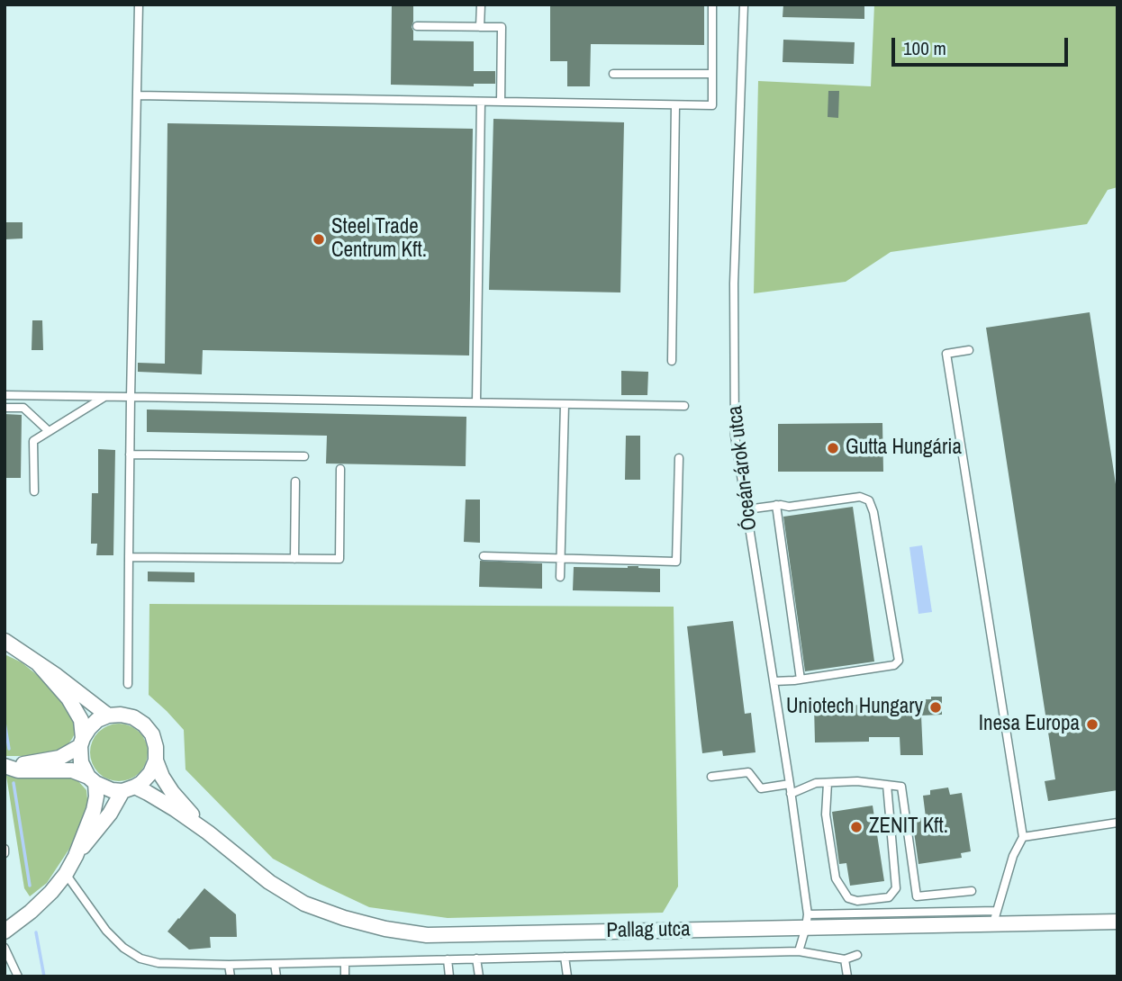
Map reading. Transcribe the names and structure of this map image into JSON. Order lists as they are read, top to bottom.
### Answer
{
  "streets": {
    "street": ["Pallag utca"],
    "lane": ["Óceán-árok utca"]
  },
  "crossings": [
    ["Óceán-árok utca", "Pallag utca"]
  ],
  "places": [
    "Steel Trade Centrum Kft.",
    "Gutta Hungária",
    "Uniotech Hungary",
    "Inesa Europa",
    "ZENIT Kft."
  ],
  "scale_bar": "100 m"
}
